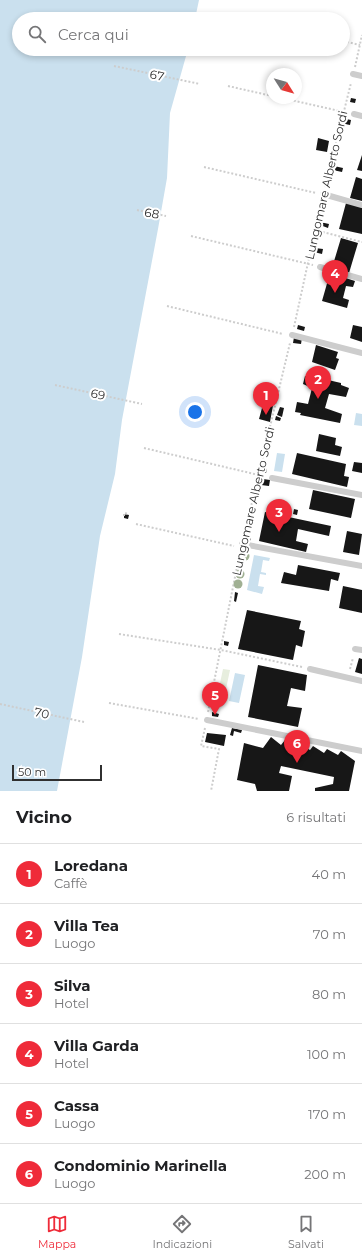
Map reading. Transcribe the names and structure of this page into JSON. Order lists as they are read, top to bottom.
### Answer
{
  "streets": {
    "path": [
      "67",
      "Lungomare Alberto Sordi",
      "68",
      "69",
      "70"
    ]
  },
  "scale_bar": "50 m",
  "north": "bottom right",
  "page": {
    "search": "Cerca qui",
    "pins": [
      "4",
      "2",
      "1",
      "3",
      "5",
      "6"
    ],
    "scale": "50 m",
    "heading": ["Vicino", "6 risultati"],
    "list": [
      {
        "mark": "1",
        "name": "Loredana",
        "note": "Caffè",
        "value": "40 m"
      },
      {
        "mark": "2",
        "name": "Villa Tea",
        "note": "Luogo",
        "value": "70 m"
      },
      {
        "mark": "3",
        "name": "Silva",
        "note": "Hotel",
        "value": "80 m"
      },
      {
        "mark": "4",
        "name": "Villa Garda",
        "note": "Hotel",
        "value": "100 m"
      },
      {
        "mark": "5",
        "name": "Cassa",
        "note": "Luogo",
        "value": "170 m"
      },
      {
        "mark": "6",
        "name": "Condominio Marinella",
        "note": "Luogo",
        "value": "200 m"
      }
    ],
    "nav": ["Mappa", "Indicazioni", "Salvati"]
  }
}
